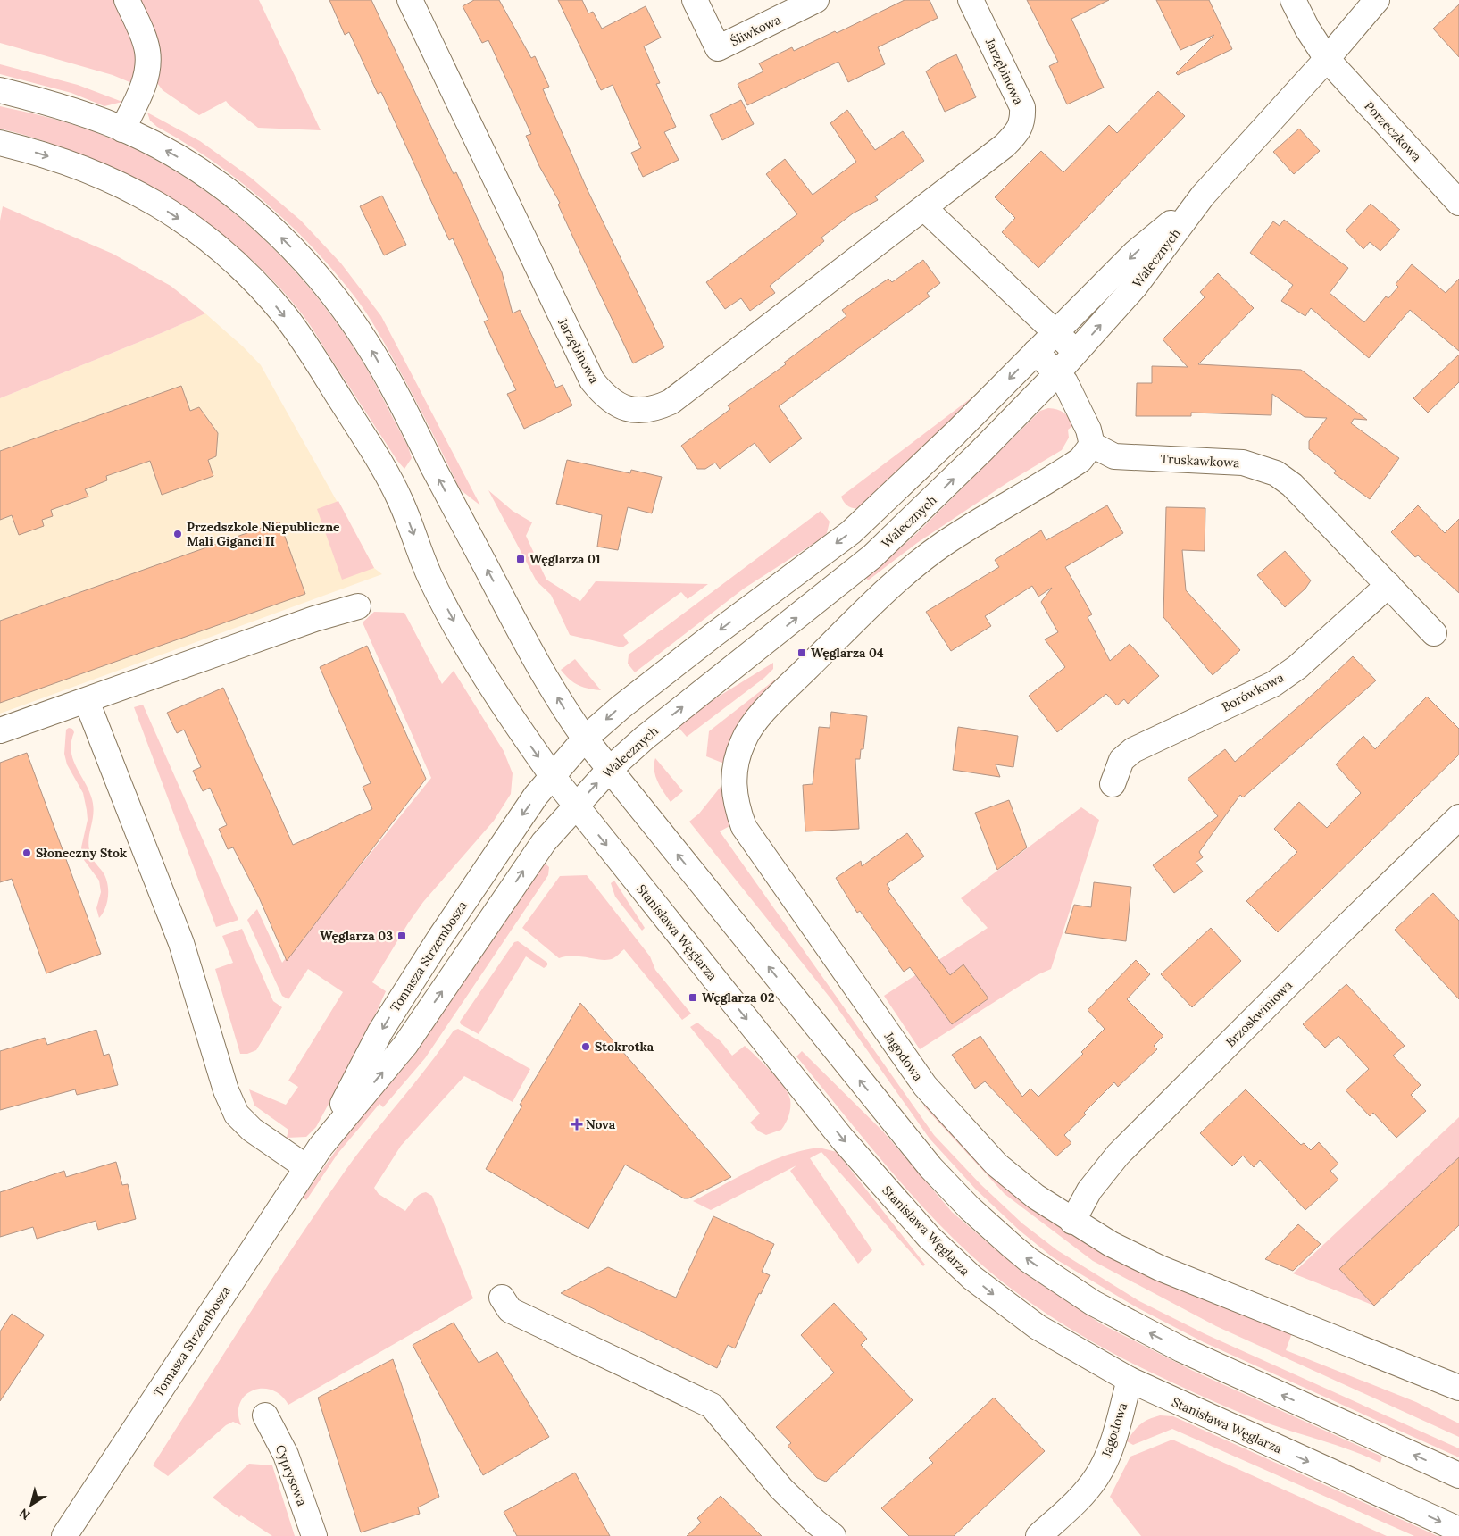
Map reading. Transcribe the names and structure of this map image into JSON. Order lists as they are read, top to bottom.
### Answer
{
  "streets": {
    "street": [
      "Śliwkowa",
      "Jarzębinowa",
      "Porzeczkowa",
      "Walecznych",
      "Truskawkowa",
      "Borówkowa",
      "Stanisława Węglarza",
      "Tomasza Strzembosza",
      "Brzoskwiniowa",
      "Jagodowa",
      "Cyprysowa"
    ]
  },
  "crossings": [
    ["Porzeczkowa", "Walecznych"],
    ["Walecznych", "Stanisława Węglarza"],
    ["Walecznych", "Tomasza Strzembosza"],
    ["Truskawkowa", "Borówkowa"],
    ["Truskawkowa", "Jagodowa"],
    ["Stanisława Węglarza", "Tomasza Strzembosza"],
    ["Stanisława Węglarza", "Jagodowa"],
    ["Brzoskwiniowa", "Jagodowa"]
  ],
  "places": {
    "other": ["Przedszkole Niepubliczne Mali Giganci II", "Słoneczny Stok", "Stokrotka"],
    "transit": [
      "Węglarza 01",
      "Węglarza 04",
      "Węglarza 03",
      "Węglarza 02"
    ],
    "health": ["Nova"]
  },
  "north": "bottom left"
}
